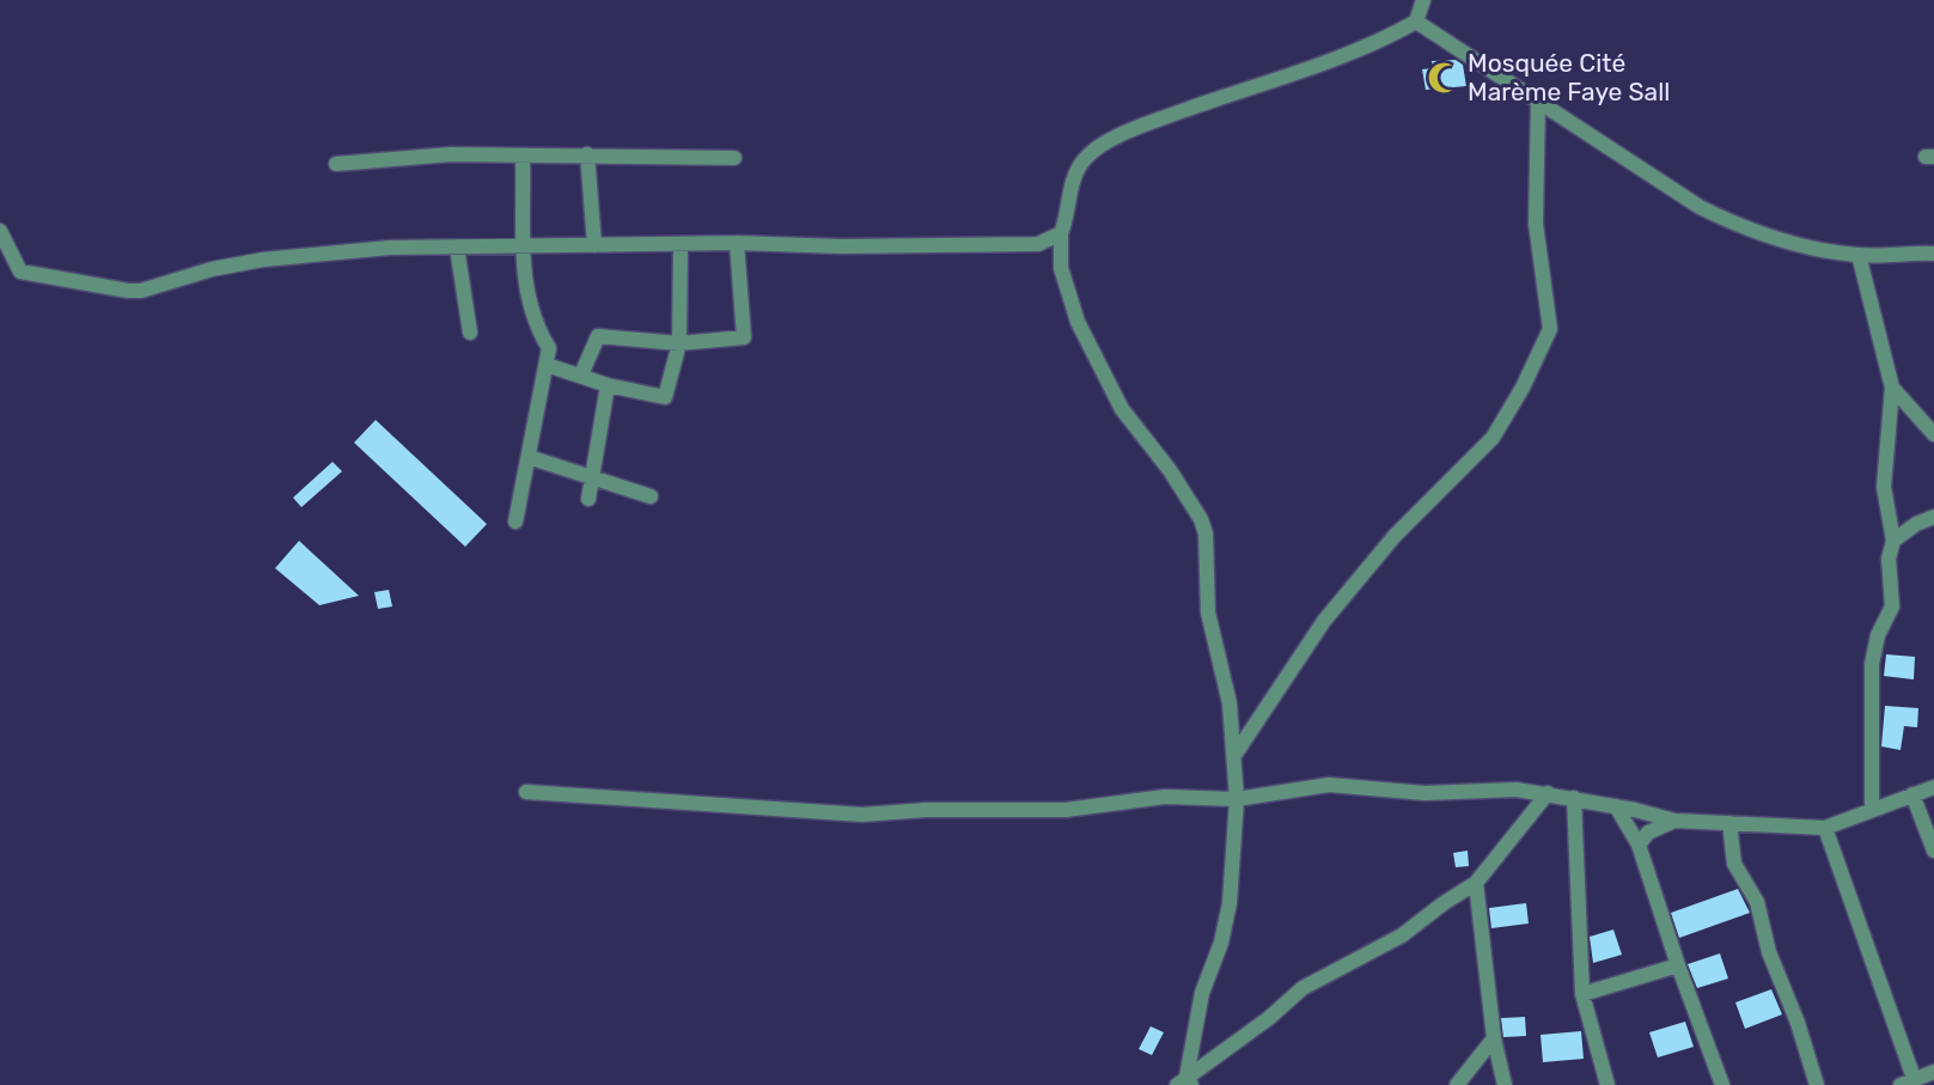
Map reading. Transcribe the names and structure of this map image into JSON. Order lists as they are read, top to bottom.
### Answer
{
  "places": {
    "mosque": ["Mosquée Cité Marème Faye Sall"]
  }
}
